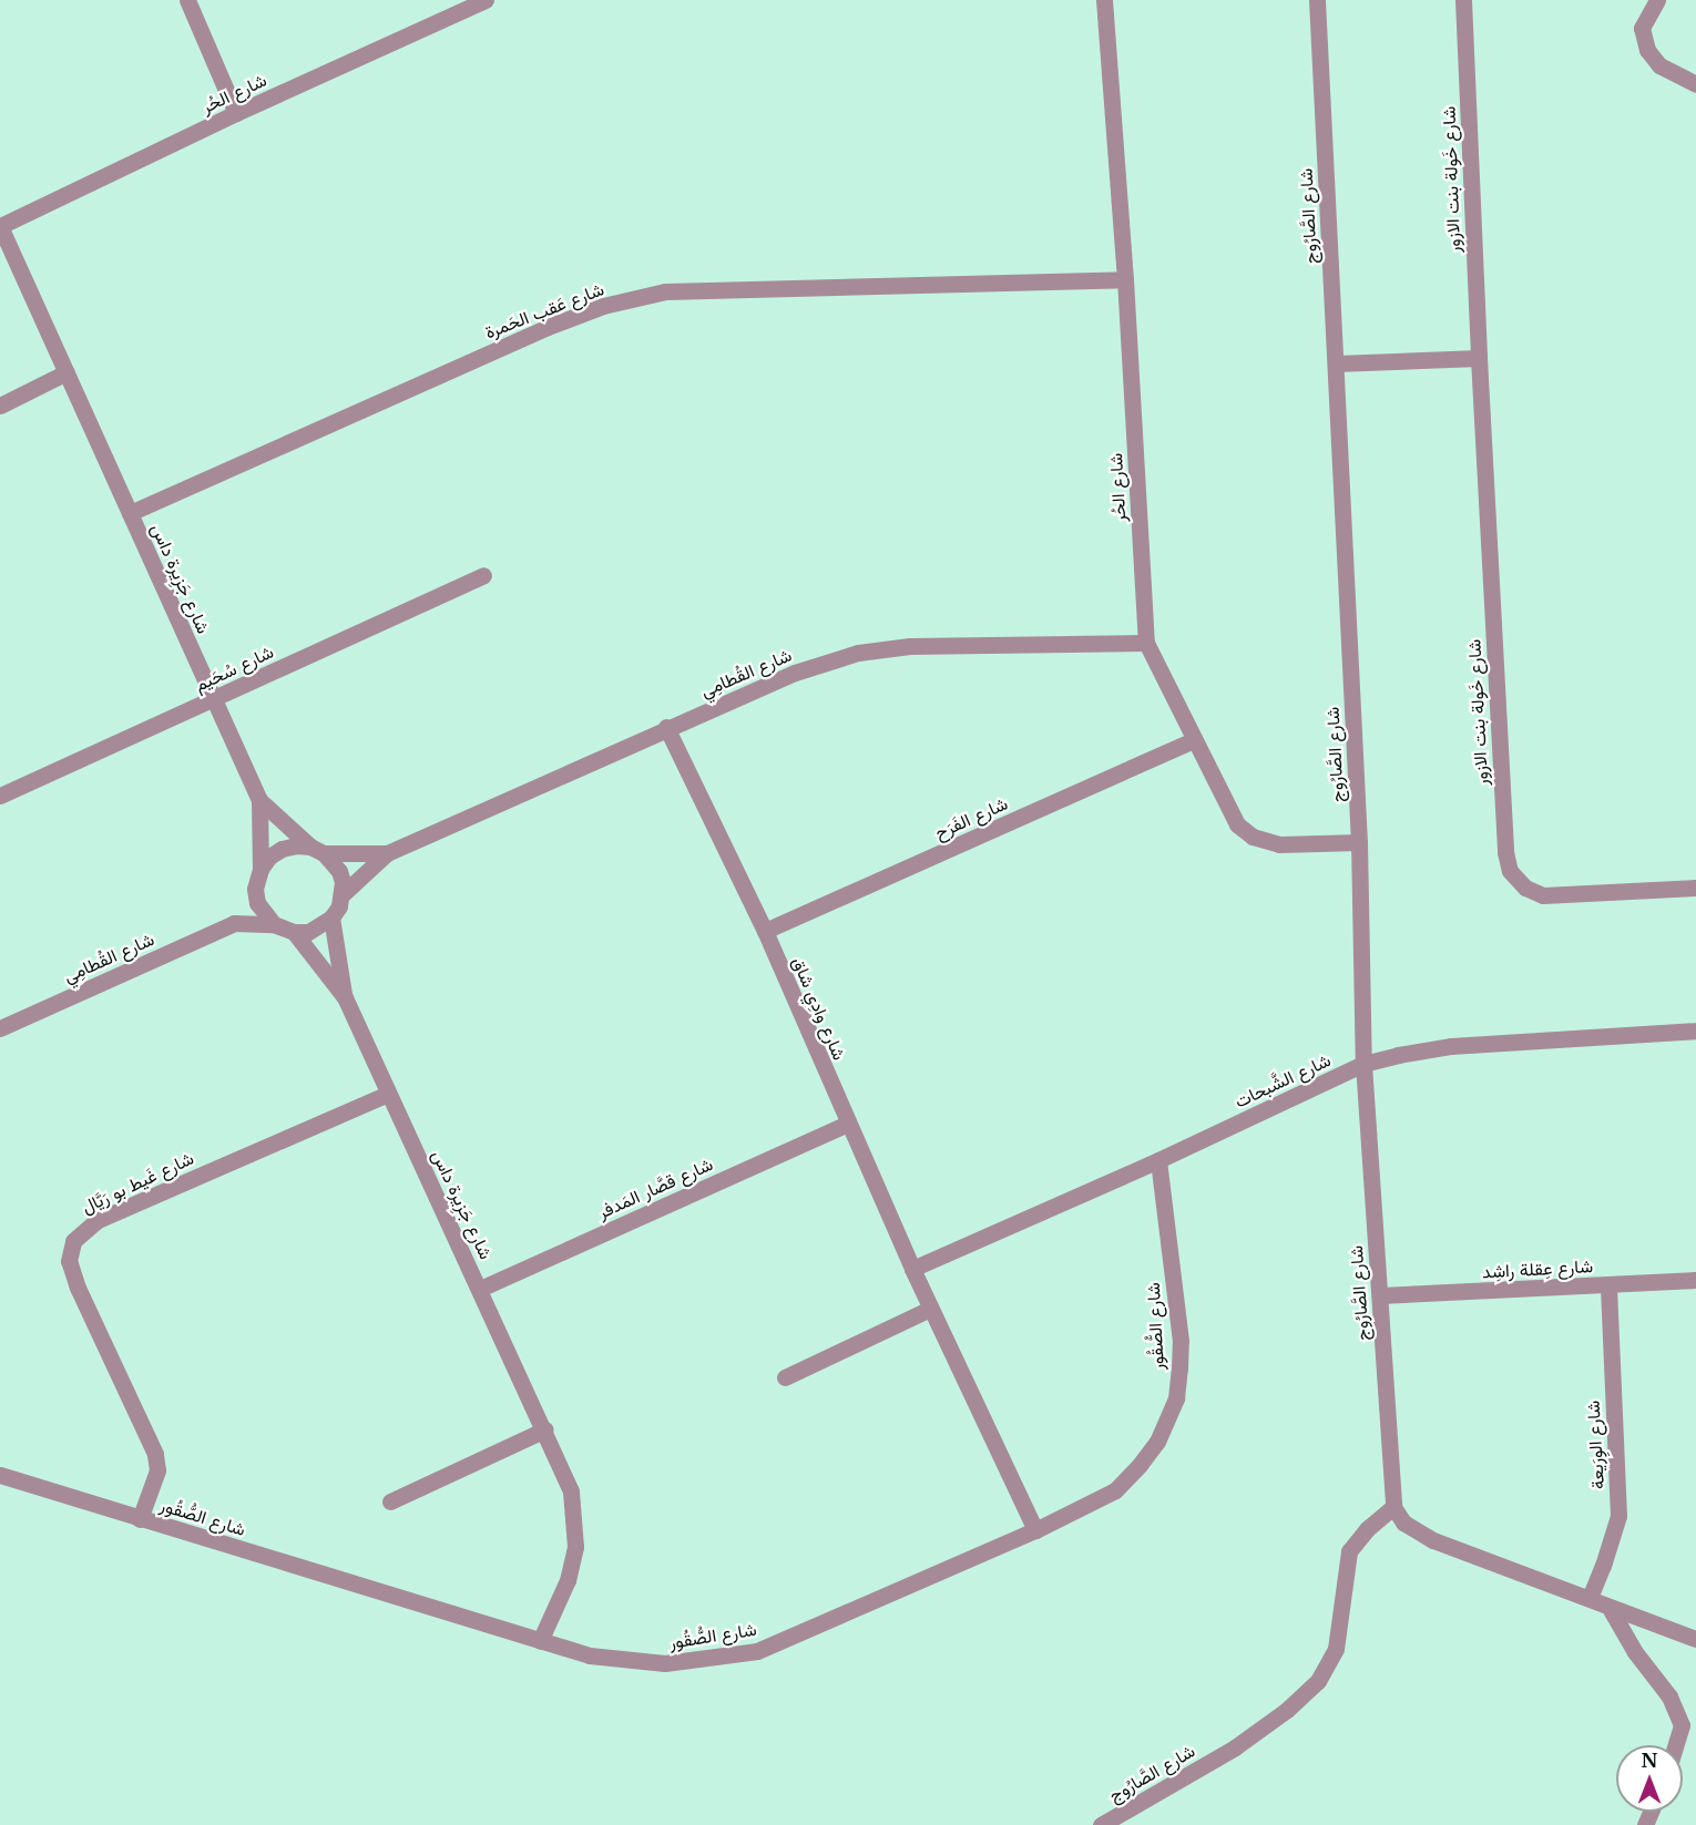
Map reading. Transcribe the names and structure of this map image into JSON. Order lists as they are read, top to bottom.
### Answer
{
  "streets": {
    "street": [
      "شارع الحُر",
      "شارع خَولة بنت الازور",
      "شارع الصَّارُوج",
      "شارع عَقب الحَمرة",
      "شارع جَزِيرة داس",
      "شارع سُحَيم",
      "شارع القُطامِي",
      "شارع الفَرَح",
      "شارع وادِي شاق",
      "شارع الشَّبحات",
      "شارع غَيط بو رَيَّال",
      "شارع قصَّار المَدفر",
      "شارع عِقلة راشِد",
      "شارع الصُّقُور",
      "شارع الوِرَيعة"
    ]
  },
  "crossings": [
    ["شارع الحُر", "شارع الصَّارُوج"],
    ["شارع الحُر", "شارع عَقب الحَمرة"],
    ["شارع الحُر", "شارع جَزِيرة داس"],
    ["شارع الحُر", "شارع القُطامِي"],
    ["شارع الحُر", "شارع الفَرَح"],
    ["شارع الصَّارُوج", "شارع الشَّبحات"],
    ["شارع الصَّارُوج", "شارع عِقلة راشِد"],
    ["شارع عَقب الحَمرة", "شارع جَزِيرة داس"],
    ["شارع جَزِيرة داس", "شارع سُحَيم"],
    ["شارع جَزِيرة داس", "شارع القُطامِي"],
    ["شارع جَزِيرة داس", "شارع غَيط بو رَيَّال"],
    ["شارع جَزِيرة داس", "شارع قصَّار المَدفر"],
    ["شارع جَزِيرة داس", "شارع الصُّقُور"],
    ["شارع القُطامِي", "شارع وادِي شاق"],
    ["شارع الفَرَح", "شارع وادِي شاق"],
    ["شارع وادِي شاق", "شارع الشَّبحات"],
    ["شارع وادِي شاق", "شارع قصَّار المَدفر"],
    ["شارع وادِي شاق", "شارع الصُّقُور"],
    ["شارع الشَّبحات", "شارع الصُّقُور"],
    ["شارع غَيط بو رَيَّال", "شارع الصُّقُور"],
    ["شارع عِقلة راشِد", "شارع الوِرَيعة"]
  ],
  "north": "top"
}
